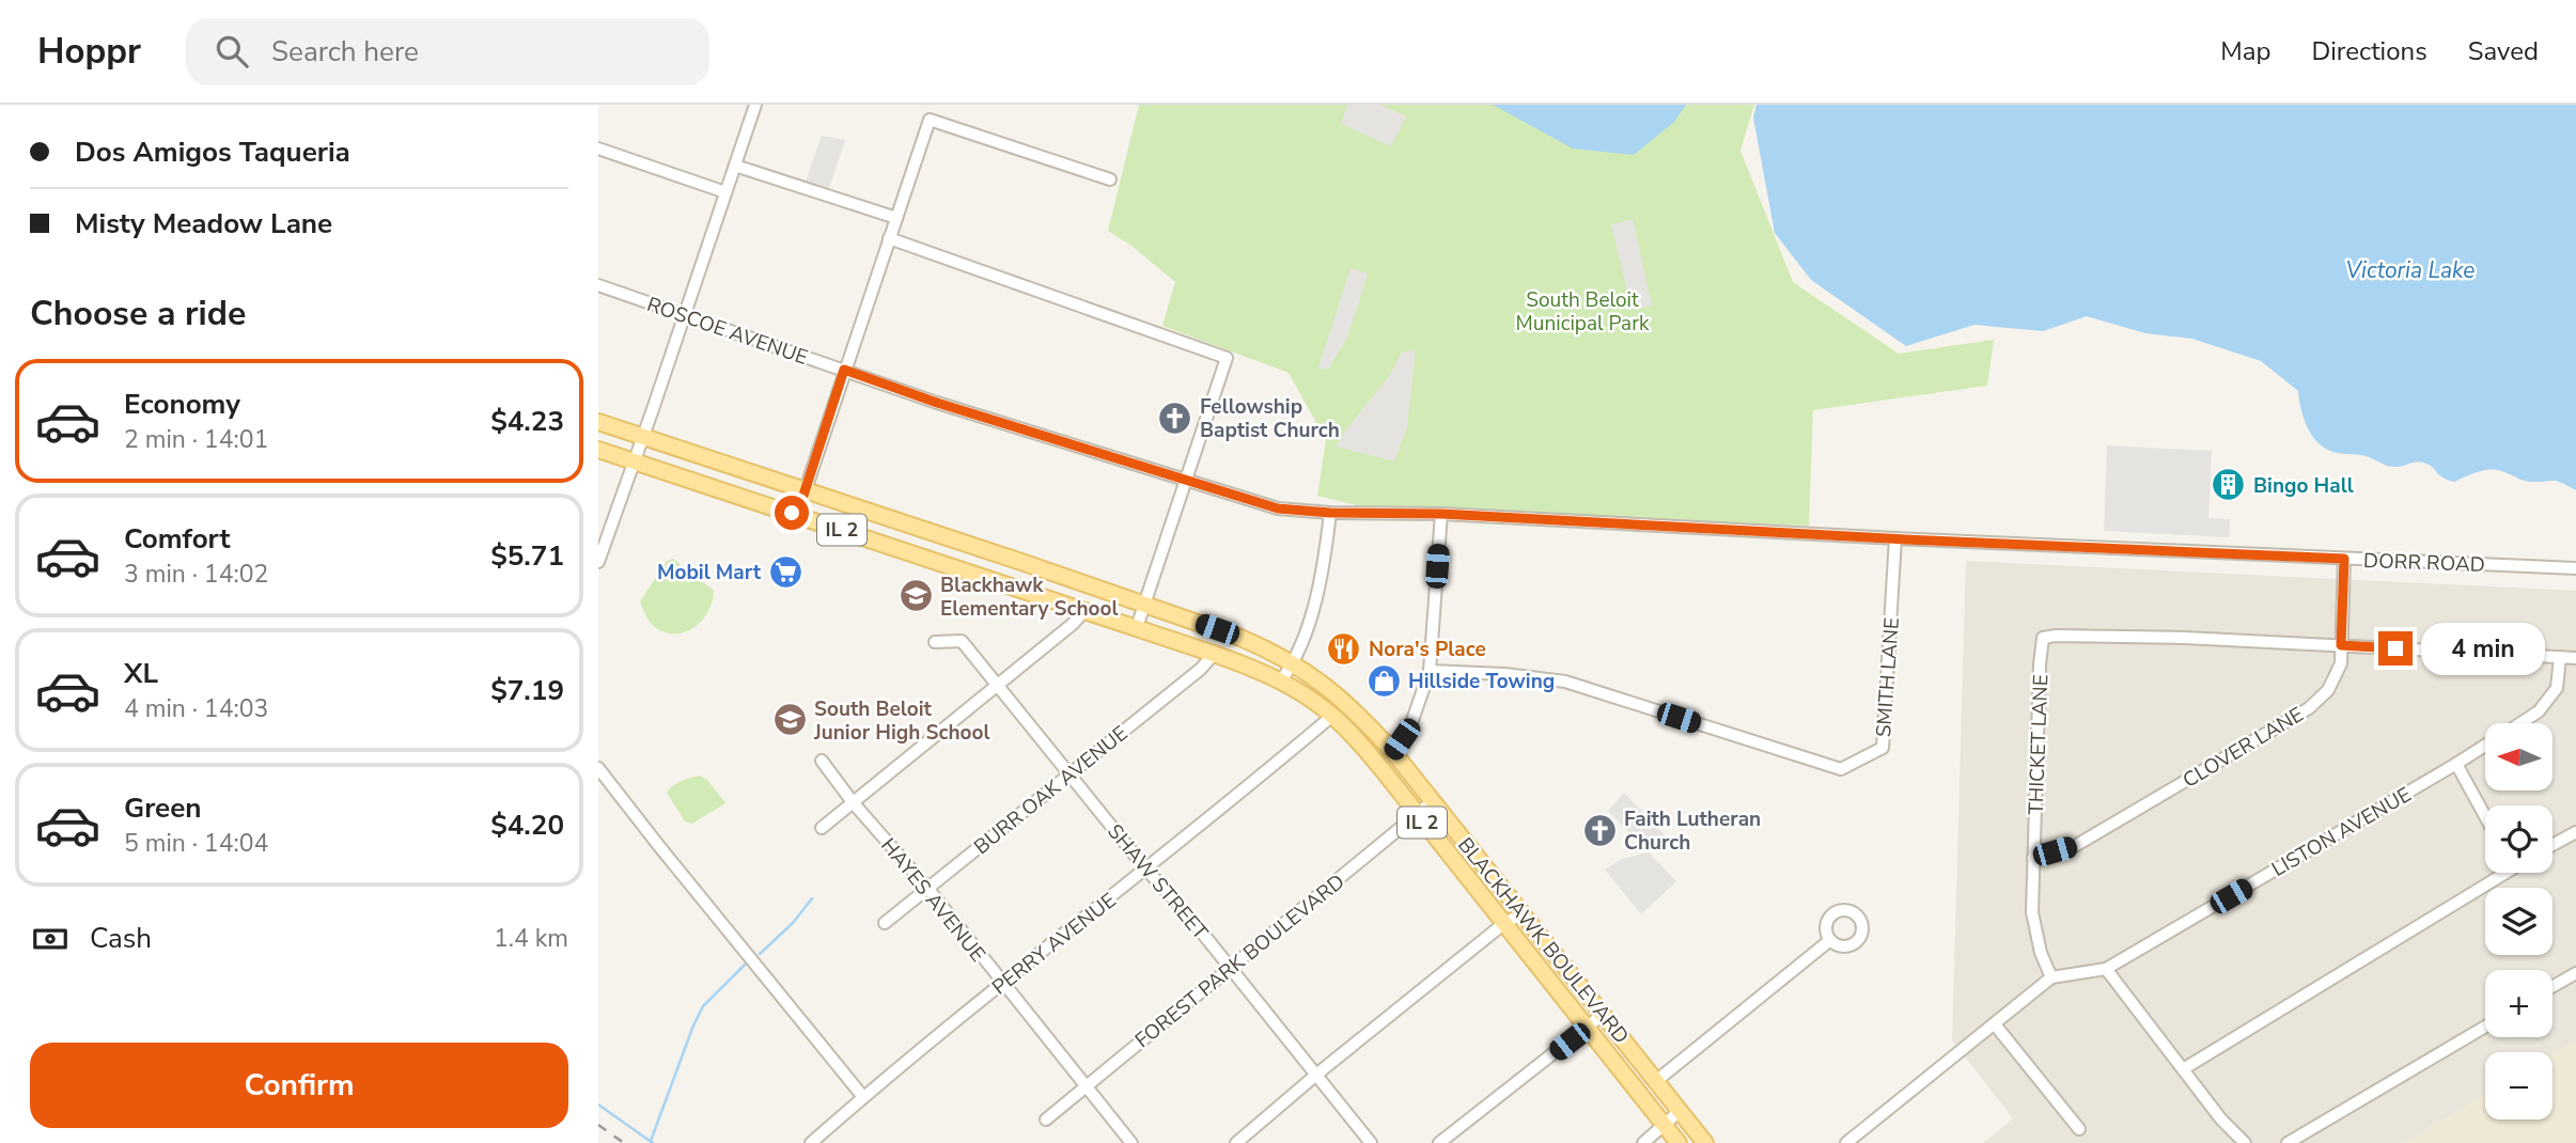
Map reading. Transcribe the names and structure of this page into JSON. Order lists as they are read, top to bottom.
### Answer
{
  "streets": {
    "main road": ["IL 2", "BLACKHAWK BOULEVARD"],
    "street": [
      "ROSCOE AVENUE",
      "DORR ROAD",
      "SMITH LANE",
      "THICKET LANE",
      "CLOVER LANE",
      "BURR OAK AVENUE",
      "LISTON AVENUE",
      "SHAW STREET",
      "HAYES AVENUE",
      "PERRY AVENUE",
      "FOREST PARK BOULEVARD"
    ]
  },
  "crossings": [
    ["ROSCOE AVENUE", "DORR ROAD"],
    ["DORR ROAD", "SMITH LANE"],
    ["DORR ROAD", "CLOVER LANE"],
    ["THICKET LANE", "CLOVER LANE"],
    ["BURR OAK AVENUE", "SHAW STREET"],
    ["BURR OAK AVENUE", "HAYES AVENUE"],
    ["BURR OAK AVENUE", "BLACKHAWK BOULEVARD"],
    ["SHAW STREET", "PERRY AVENUE"],
    ["SHAW STREET", "FOREST PARK BOULEVARD"],
    ["HAYES AVENUE", "PERRY AVENUE"],
    ["HAYES AVENUE", "FOREST PARK BOULEVARD"],
    ["BLACKHAWK BOULEVARD", "PERRY AVENUE"],
    ["BLACKHAWK BOULEVARD", "FOREST PARK BOULEVARD"]
  ],
  "water": ["Victoria Lake"],
  "parks": ["South Beloit Municipal Park"],
  "places": {
    "church": ["Fellowship Baptist Church", "Faith Lutheran Church"],
    "building": ["Bingo Hall"],
    "supermarket": ["Mobil Mart"],
    "school or university": ["Blackhawk Elementary School", "South Beloit Junior High School"],
    "restaurant": ["Nora's Place"],
    "shop": ["Hillside Towing"]
  },
  "north": "left",
  "page": {
    "header": "Hoppr",
    "search": "Search here",
    "nav": ["Map", "Directions", "Saved"],
    "banner": ["Dos Amigos Taqueria", "Misty Meadow Lane"],
    "heading": "Choose a ride",
    "list": [
      {
        "name": "Economy",
        "note": "2 min · 14:01",
        "value": "$4.23"
      },
      {
        "name": "Comfort",
        "note": "3 min · 14:02",
        "value": "$5.71"
      },
      {
        "name": "XL",
        "note": "4 min · 14:03",
        "value": "$7.19"
      },
      {
        "name": "Green",
        "note": "5 min · 14:04",
        "value": "$4.20"
      }
    ],
    "bubble": "4 min",
    "map_buttons": ["+", "−"],
    "pay": ["Cash", "1.4 km"],
    "buttons": "Confirm"
  }
}
